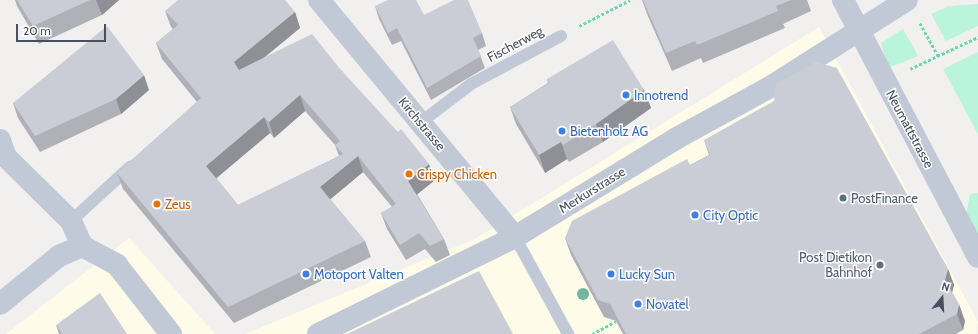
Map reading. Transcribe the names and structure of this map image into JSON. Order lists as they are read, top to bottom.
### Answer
{
  "streets": {
    "street": ["Kirchstrasse", "Neumattstrasse", "Merkurstrasse"],
    "lane": ["Fischerweg"]
  },
  "crossings": [
    ["Fischerweg", "Kirchstrasse"],
    ["Kirchstrasse", "Merkurstrasse"],
    ["Neumattstrasse", "Merkurstrasse"]
  ],
  "places": [
    "Innotrend",
    "Bietenholz AG",
    "Crispy Chicken",
    "PostFinance",
    "Zeus",
    "City Optic",
    "Post Dietikon Bahnhof",
    "Motoport Valten",
    "Lucky Sun",
    "Novatel"
  ],
  "scale_bar": "20 m",
  "north": "top"
}
